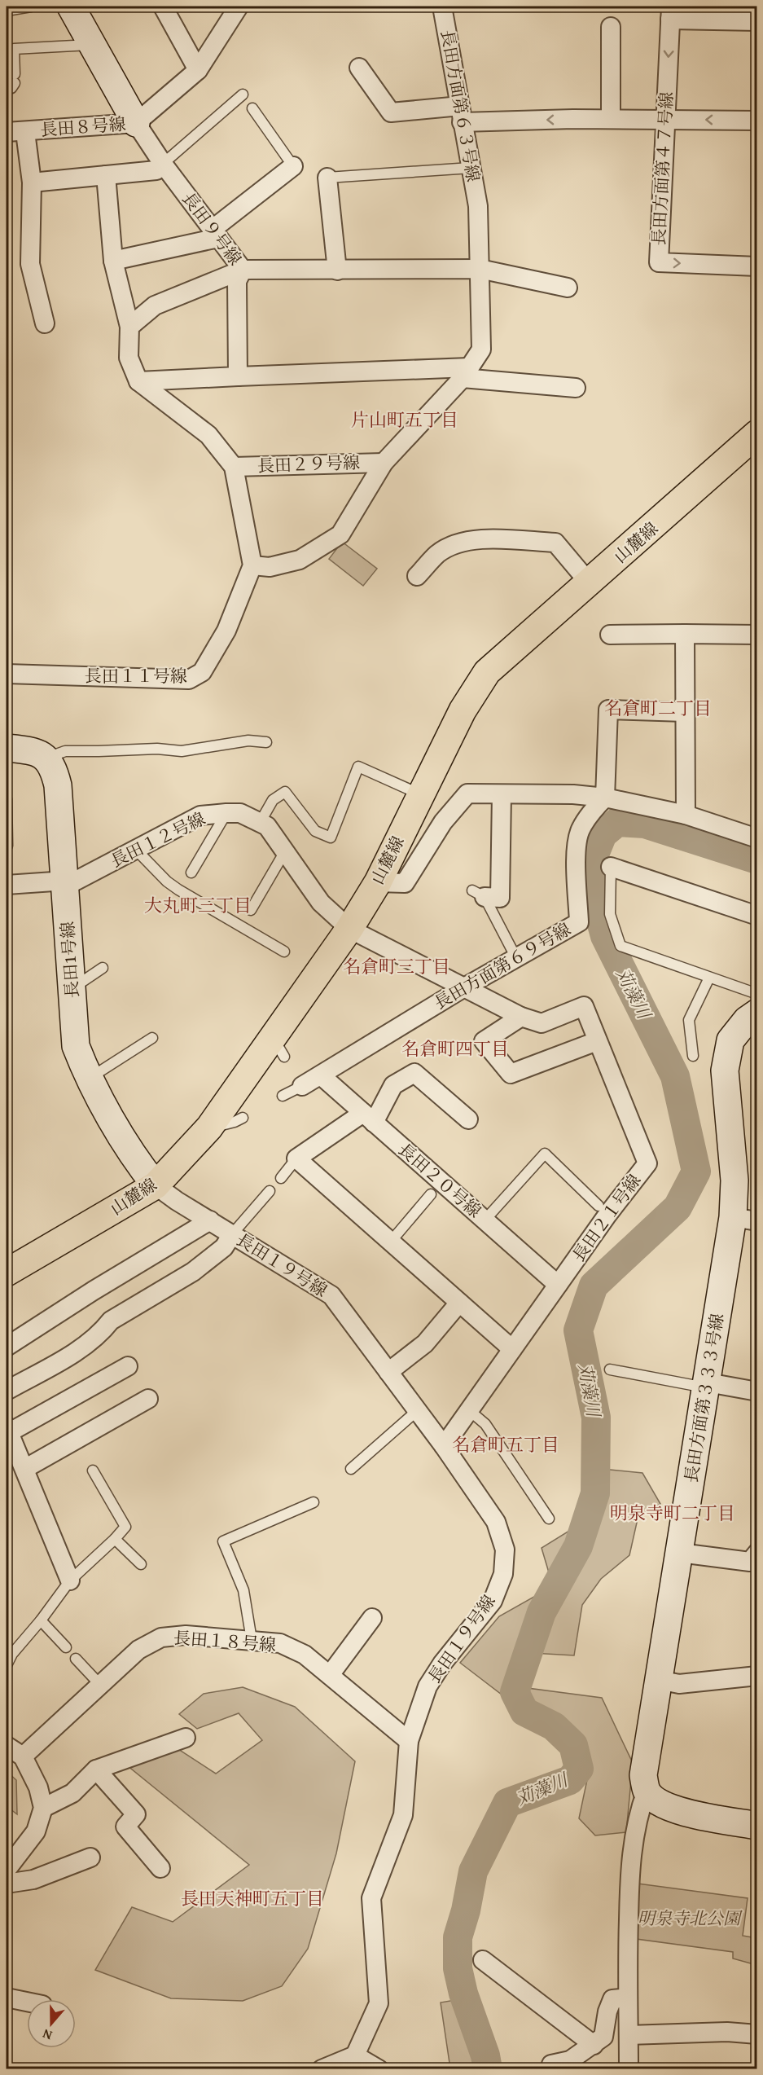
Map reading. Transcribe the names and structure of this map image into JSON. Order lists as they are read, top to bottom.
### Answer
{
  "streets": {
    "main road": ["山麓線"],
    "street": [
      "長田方面第６３号線",
      "長田８号線",
      "長田方面第４７号線",
      "長田９号線",
      "長田２９号線",
      "長田１１号線",
      "長田１２号線",
      "長田1号線",
      "長田方面第６９号線",
      "長田２０号線",
      "長田２１号線",
      "長田１９号線",
      "長田方面第３３３号線",
      "長田１８号線"
    ]
  },
  "crossings": [
    ["長田方面第６３号線", "長田９号線"],
    ["長田８号線", "長田９号線"],
    ["山麓線", "長田１２号線"],
    ["山麓線", "長田1号線"],
    ["山麓線", "長田１９号線"],
    ["長田１２号線", "長田1号線"],
    ["長田１２号線", "長田方面第６９号線"],
    ["長田１２号線", "長田２１号線"],
    ["長田1号線", "長田１９号線"],
    ["長田方面第６９号線", "長田２０号線"],
    ["長田方面第６９号線", "長田２１号線"],
    ["長田２０号線", "長田２１号線"],
    ["長田２１号線", "長田１９号線"],
    ["長田１９号線", "長田１８号線"]
  ],
  "districts": [
    "片山町五丁目",
    "名倉町二丁目",
    "大丸町三丁目",
    "名倉町三丁目",
    "名倉町四丁目",
    "名倉町五丁目",
    "明泉寺町二丁目",
    "長田天神町五丁目"
  ],
  "water": ["苅藻川"],
  "parks": ["明泉寺北公園"],
  "north": "bottom"
}
